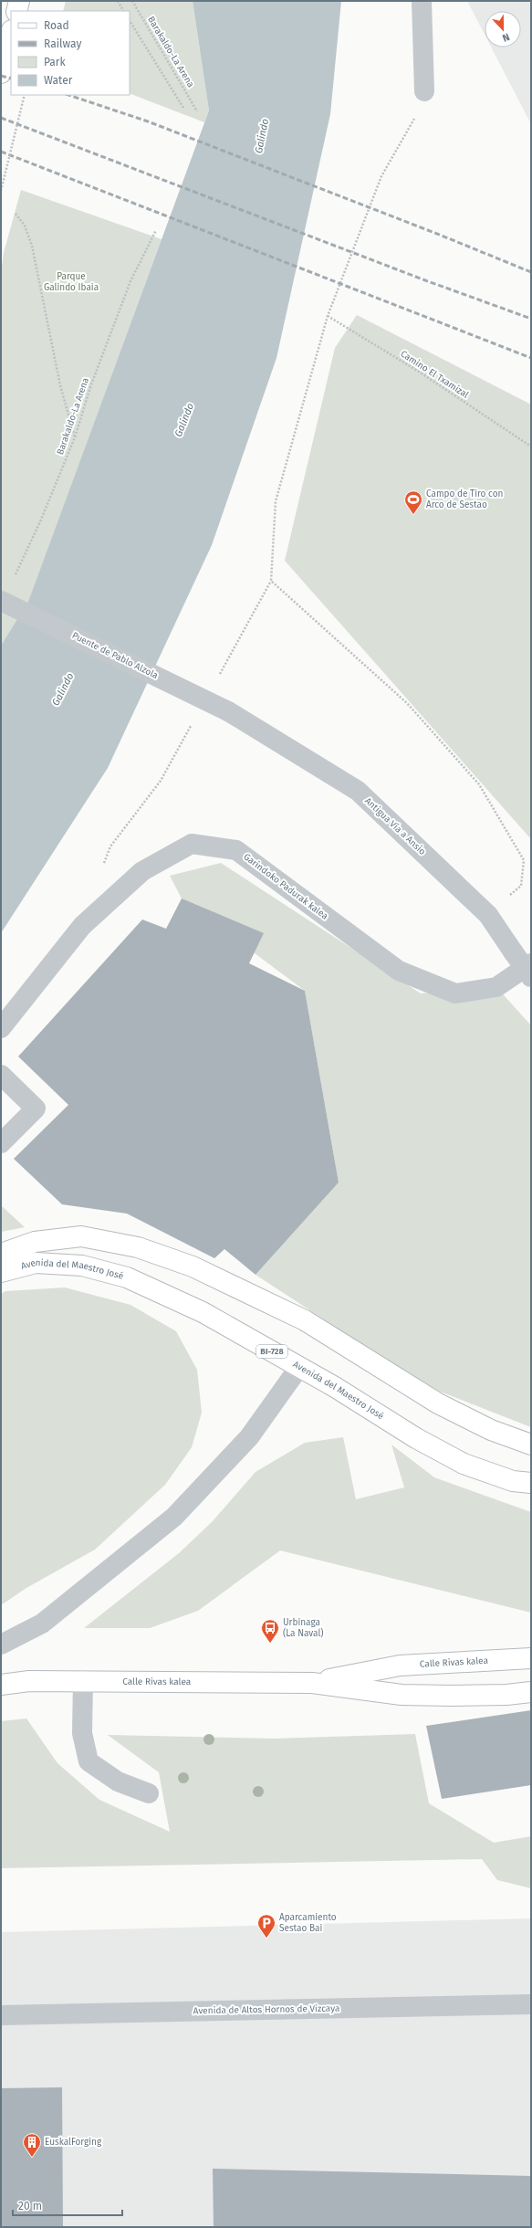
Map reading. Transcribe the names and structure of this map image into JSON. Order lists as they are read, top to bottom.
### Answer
{
  "streets": {
    "main road": ["Avenida del Maestro José", "BI-728", "Calle Rivas kalea"],
    "street": [
      "Puente de Pablo Alzola",
      "Antigua Vía a Ansio",
      "Garindoko Padurak kalea",
      "Avenida de Altos Hornos de Vizcaya"
    ],
    "path": ["Barakaldo-La Arena", "Camino El Txamizal"]
  },
  "crossings": [
    ["Puente de Pablo Alzola", "Antigua Vía a Ansio"]
  ],
  "water": ["Galindo"],
  "parks": ["Parque Galindo Ibaia"],
  "places": {
    "sports": ["Campo de Tiro con Arco de Sestao"],
    "bus stop": ["Urbinaga (La Naval)"],
    "parking": ["Aparcamiento Sestao Bai"],
    "building": ["EuskalForging"]
  },
  "legend": [
    "Road",
    "Railway",
    "Park",
    "Water"
  ],
  "scale_bar": "20 m",
  "north": "bottom"
}
